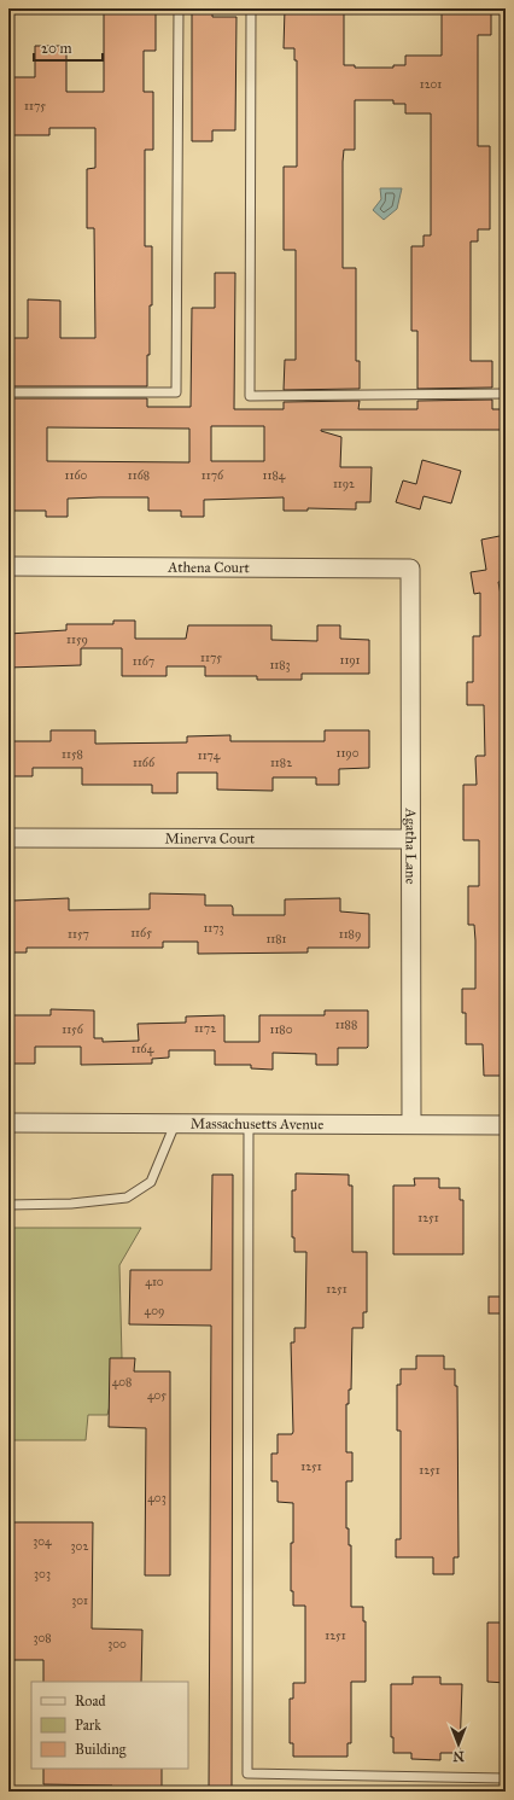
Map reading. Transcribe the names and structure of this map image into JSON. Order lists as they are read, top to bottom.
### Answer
{
  "streets": {
    "street": [
      "Athena Court",
      "Minerva Court",
      "Agatha Lane",
      "Massachusetts Avenue"
    ]
  },
  "crossings": [
    ["Athena Court", "Agatha Lane"],
    ["Minerva Court", "Agatha Lane"],
    ["Agatha Lane", "Massachusetts Avenue"]
  ],
  "house_numbers": [
    "1201",
    "1175",
    "1160",
    "1168",
    "1176",
    "1184",
    "1192",
    "1159",
    "1175",
    "1191",
    "1167",
    "1183",
    "1190",
    "1158",
    "1174",
    "1166",
    "1182",
    "1173",
    "1165",
    "1157",
    "1189",
    "1181",
    "1188",
    "1172",
    "1156",
    "1180",
    "1164",
    "1251",
    "410",
    "1251",
    "409",
    "408",
    "405",
    "1251",
    "1251",
    "403",
    "304",
    "302",
    "303",
    "301",
    "1251",
    "308",
    "300"
  ],
  "legend": ["Road", "Park", "Building"],
  "scale_bar": "20 m",
  "north": "bottom"
}
